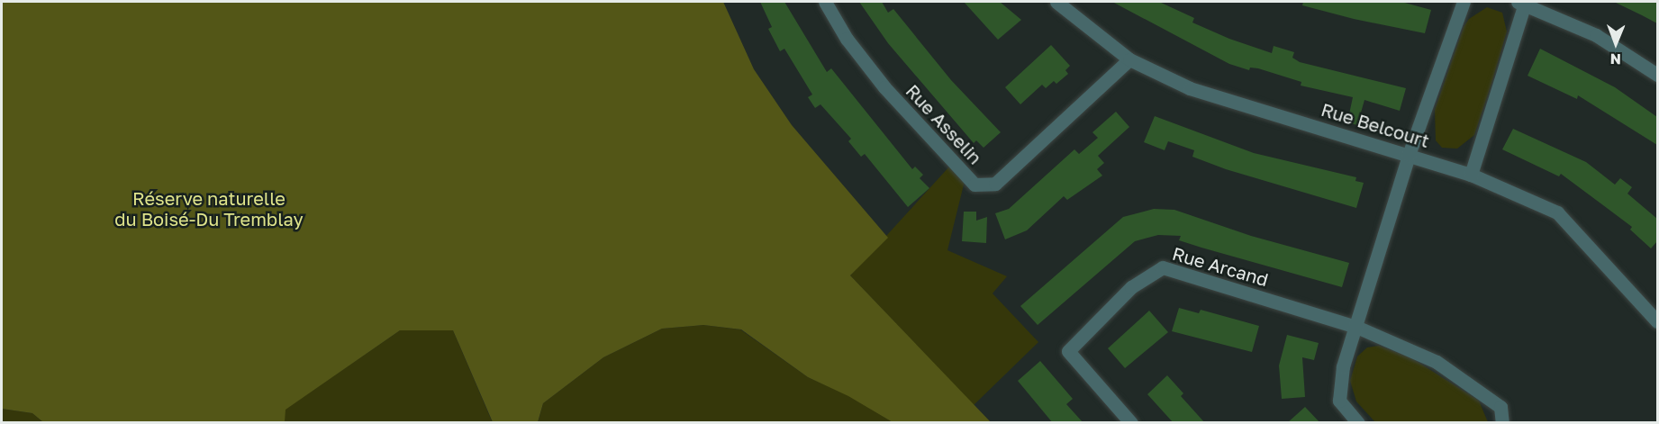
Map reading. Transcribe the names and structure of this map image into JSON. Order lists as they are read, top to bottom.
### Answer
{
  "streets": {
    "street": ["Rue Asselin", "Rue Belcourt", "Rue Arcand"]
  },
  "crossings": [
    ["Rue Asselin", "Rue Belcourt"]
  ],
  "parks": ["Réserve naturelle du Boisé-Du Tremblay"],
  "north": "bottom"
}
